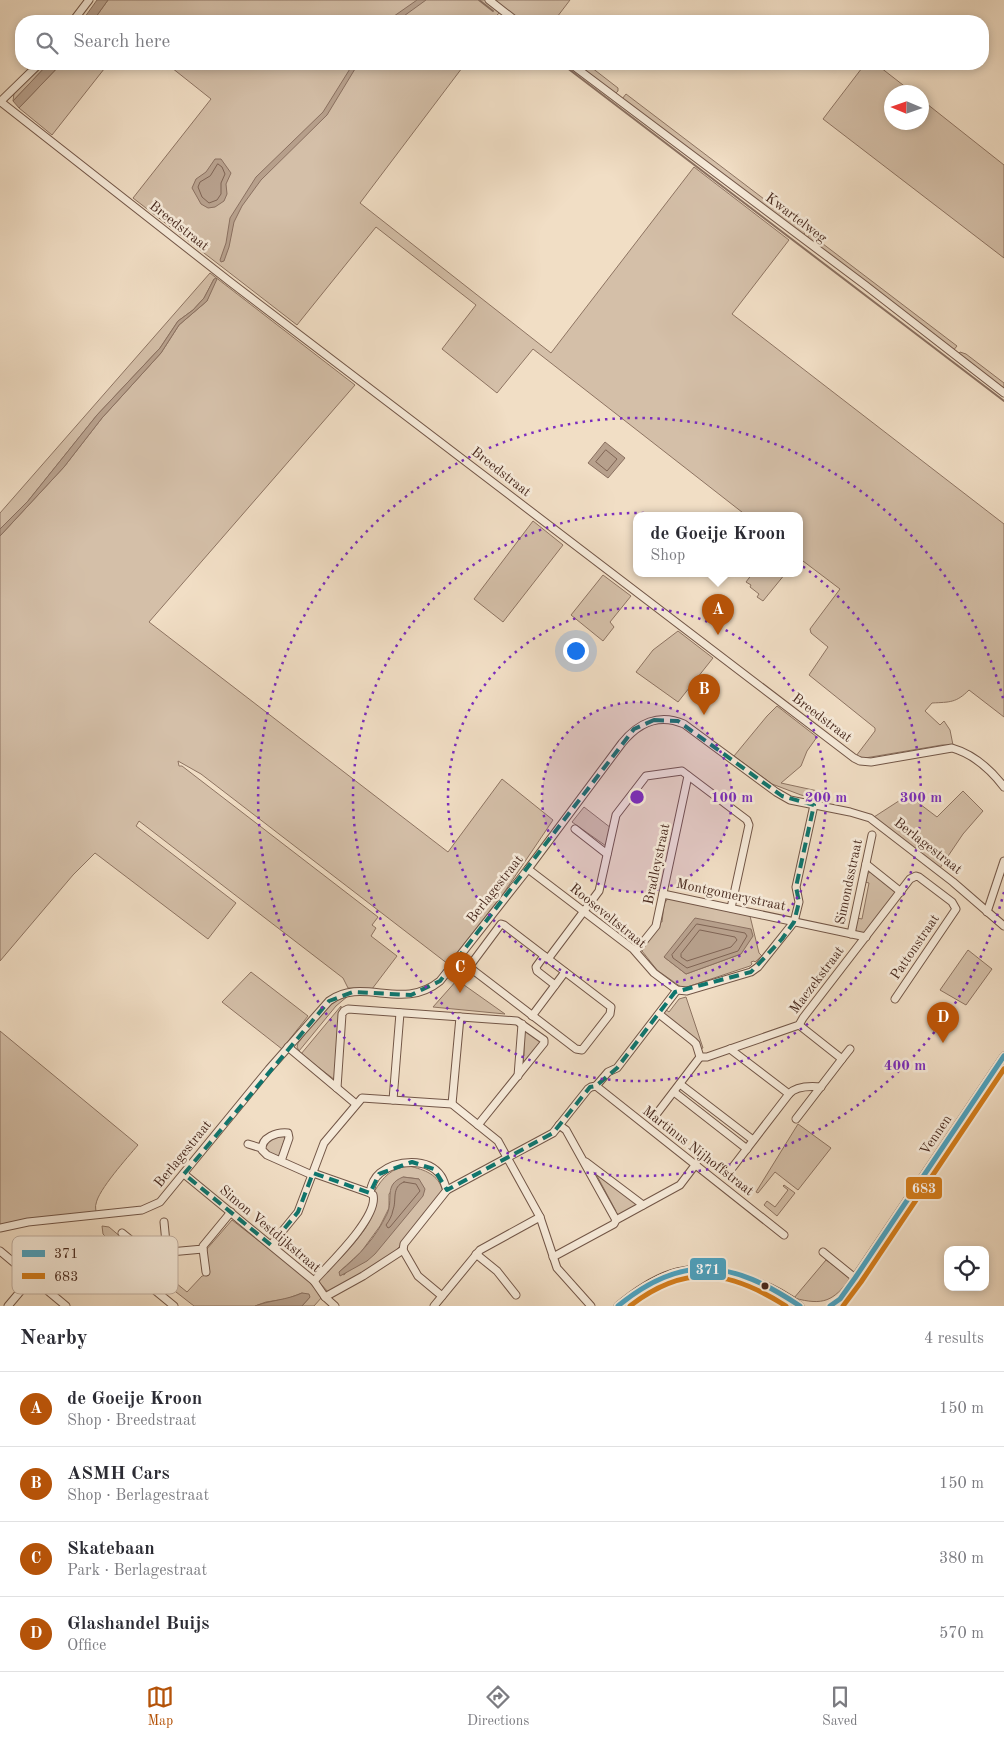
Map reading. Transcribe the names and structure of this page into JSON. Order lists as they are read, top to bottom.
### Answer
{
  "streets": {
    "street": [
      "Kwartelweg",
      "Breedstraat",
      "Berlagestraat",
      "Bradleystraat",
      "Simondsstraat",
      "Montgomerystraat",
      "Rooseveltstraat",
      "Pattonstraat",
      "Maczekstraat",
      "Vennen",
      "Martinus Nijhoffstraat",
      "Simon Vestdijkstraat"
    ]
  },
  "crossings": [
    ["Berlagestraat", "Rooseveltstraat"],
    ["Berlagestraat", "Simon Vestdijkstraat"],
    ["Bradleystraat", "Montgomerystraat"],
    ["Bradleystraat", "Rooseveltstraat"],
    ["Simondsstraat", "Montgomerystraat"],
    ["Simondsstraat", "Maczekstraat"],
    ["Pattonstraat", "Maczekstraat"]
  ],
  "lines": ["transit line 371", "transit line 683"],
  "legend": ["371", "683"],
  "north": "left",
  "page": {
    "search": "Search here",
    "popup": ["de Goeije Kroon", "Shop"],
    "pins": [
      "A",
      "B",
      "C",
      "D"
    ],
    "heading": ["Nearby", "4 results"],
    "list": [
      {
        "mark": "A",
        "name": "de Goeije Kroon",
        "note": "Shop · Breedstraat",
        "value": "150 m"
      },
      {
        "mark": "B",
        "name": "ASMH Cars",
        "note": "Shop · Berlagestraat",
        "value": "150 m"
      },
      {
        "mark": "C",
        "name": "Skatebaan",
        "note": "Park · Berlagestraat",
        "value": "380 m"
      },
      {
        "mark": "D",
        "name": "Glashandel Buijs",
        "note": "Office",
        "value": "570 m"
      }
    ],
    "nav": ["Map", "Directions", "Saved"]
  },
  "rings": [
    "100 m",
    "200 m",
    "300 m",
    "400 m"
  ]
}
